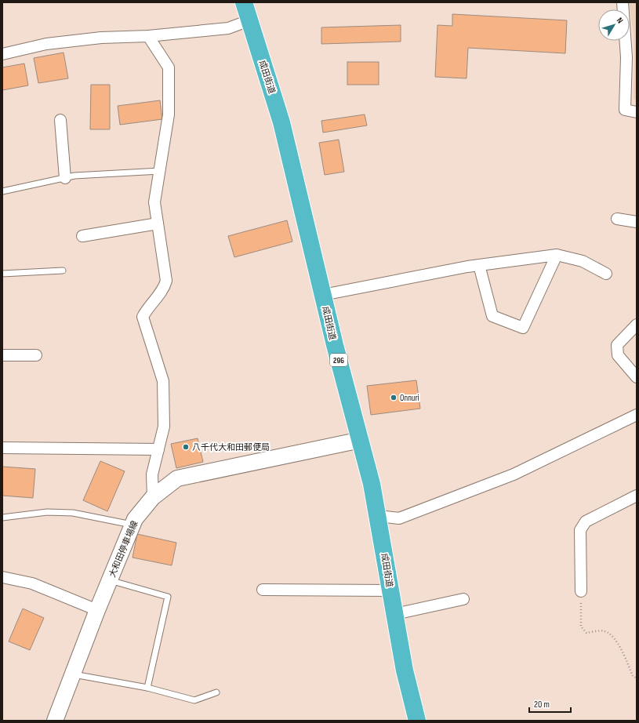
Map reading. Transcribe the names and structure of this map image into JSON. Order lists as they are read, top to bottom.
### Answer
{
  "streets": {
    "highway": ["成田街道", "296"],
    "main road": ["大和田停車場線"]
  },
  "crossings": [
    ["成田街道", "大和田停車場線"]
  ],
  "places": ["Onnuri", "八千代大和田郵便局"],
  "scale_bar": "20 m",
  "north": "top right"
}
